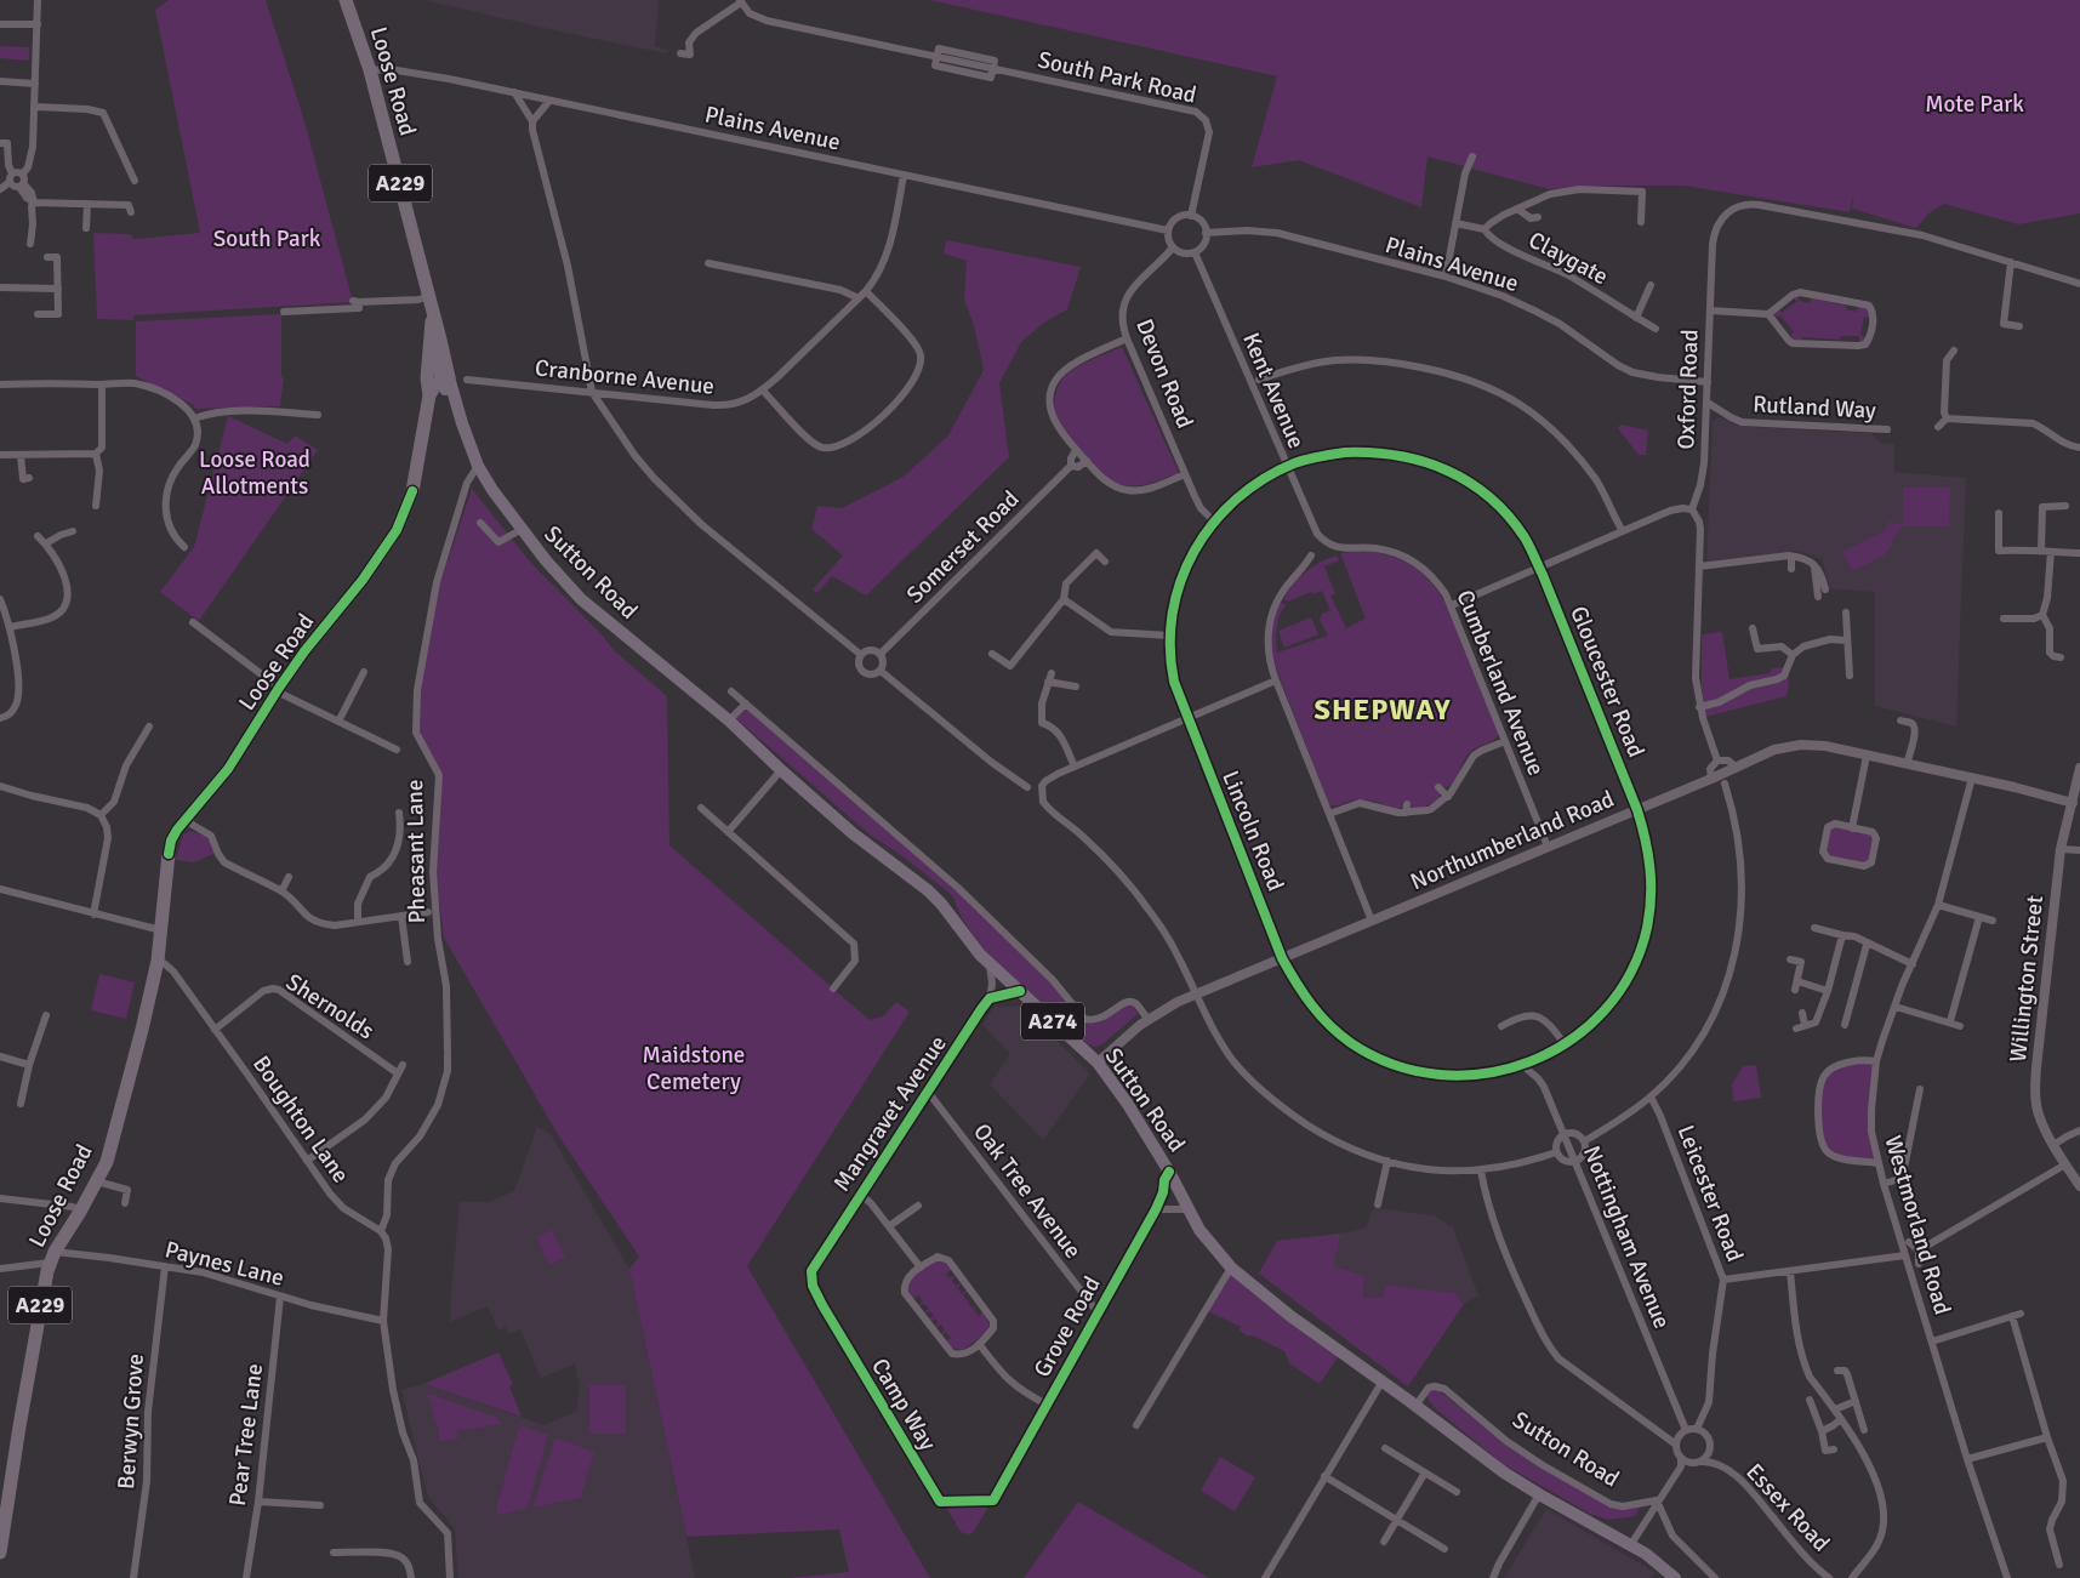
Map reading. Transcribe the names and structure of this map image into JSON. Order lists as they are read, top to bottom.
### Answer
{
  "streets": {
    "highway": ["Loose Road", "A229"],
    "main road": ["Sutton Road", "A274"],
    "street": [
      "South Park Road",
      "Plains Avenue",
      "Claygate",
      "Devon Road",
      "Cranborne Avenue",
      "Oxford Road",
      "Kent Avenue",
      "Rutland Way",
      "Somerset Road",
      "Gloucester Road",
      "Cumberland Avenue",
      "Lincoln Road",
      "Northumberland Road",
      "Pheasant Lane",
      "Willington Street",
      "Shernolds",
      "Mangravet Avenue",
      "Boughton Lane",
      "Oak Tree Avenue",
      "Leicester Road",
      "Westmorland Road",
      "Nottingham Avenue",
      "Paynes Lane",
      "Grove Road",
      "Camp Way",
      "Berwyn Grove",
      "Pear Tree Lane",
      "Essex Road"
    ]
  },
  "crossings": [
    ["South Park Road", "Plains Avenue"],
    ["South Park Road", "Devon Road"],
    ["South Park Road", "Kent Avenue"],
    ["Loose Road", "Plains Avenue"],
    ["Loose Road", "Sutton Road"],
    ["Loose Road", "Boughton Lane"],
    ["Loose Road", "Paynes Lane"],
    ["Plains Avenue", "Devon Road"],
    ["Plains Avenue", "Cranborne Avenue"],
    ["Plains Avenue", "Oxford Road"],
    ["Plains Avenue", "Kent Avenue"],
    ["Devon Road", "Kent Avenue"],
    ["Devon Road", "Lincoln Road"],
    ["Oxford Road", "Rutland Way"],
    ["Kent Avenue", "Gloucester Road"],
    ["Kent Avenue", "Cumberland Avenue"],
    ["Kent Avenue", "Lincoln Road"],
    ["Sutton Road", "Northumberland Road"],
    ["Sutton Road", "Pheasant Lane"],
    ["Sutton Road", "Grove Road"],
    ["Gloucester Road", "Lincoln Road"],
    ["Gloucester Road", "Northumberland Road"],
    ["Gloucester Road", "Nottingham Avenue"],
    ["Cumberland Avenue", "Northumberland Road"],
    ["Lincoln Road", "Northumberland Road"],
    ["Lincoln Road", "Nottingham Avenue"],
    ["Northumberland Road", "Willington Street"],
    ["Northumberland Road", "Westmorland Road"],
    ["Pheasant Lane", "Boughton Lane"],
    ["Shernolds", "Boughton Lane"],
    ["Mangravet Avenue", "Oak Tree Avenue"],
    ["Mangravet Avenue", "Camp Way"],
    ["Oak Tree Avenue", "Grove Road"],
    ["Leicester Road", "Nottingham Avenue"],
    ["Leicester Road", "Essex Road"],
    ["Nottingham Avenue", "Essex Road"],
    ["Paynes Lane", "Berwyn Grove"],
    ["Paynes Lane", "Pear Tree Lane"],
    ["Grove Road", "Camp Way"]
  ],
  "districts": ["SHEPWAY"],
  "parks": [
    "Mote Park",
    "South Park",
    "Loose Road Allotments",
    "Maidstone Cemetery"
  ]
}
